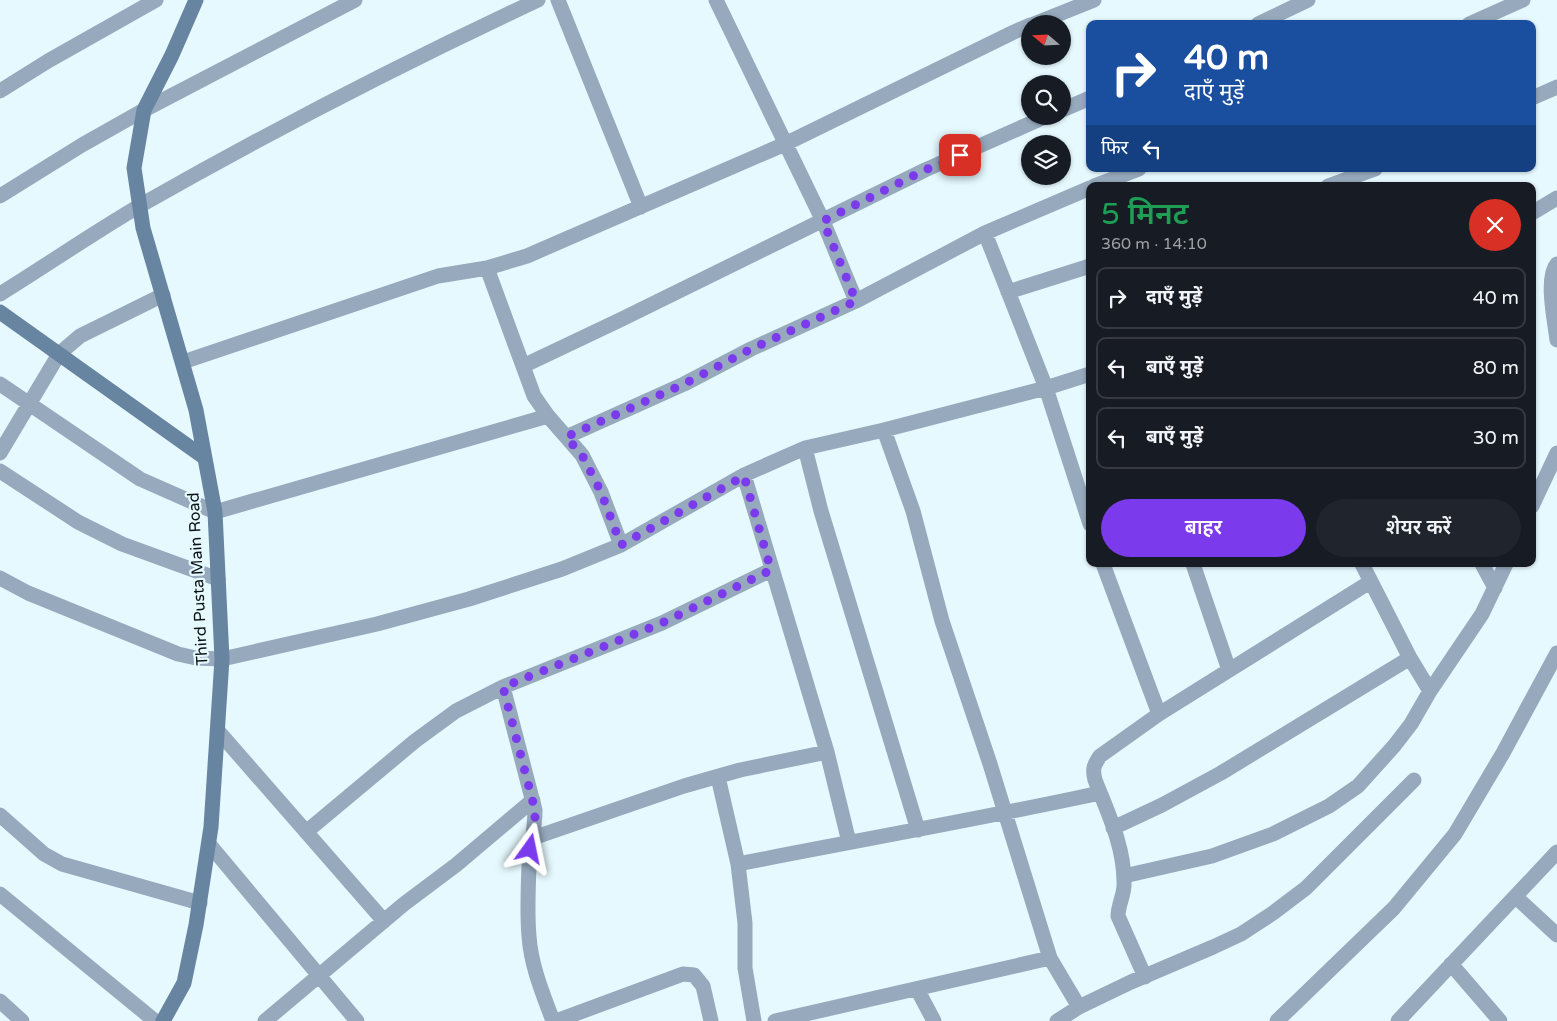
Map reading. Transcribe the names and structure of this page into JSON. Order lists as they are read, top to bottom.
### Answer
{
  "streets": {
    "street": ["Third Pusta Main Road"]
  },
  "north": "left",
  "page": {
    "turn": ["40 m", "दाएँ मुड़ें"],
    "then": "फिर",
    "heading": ["5 मिनट", "360 m · 14:10"],
    "list": [
      {
        "name": "दाएँ मुड़ें",
        "value": "40 m"
      },
      {
        "name": "बाएँ मुड़ें",
        "value": "80 m"
      },
      {
        "name": "बाएँ मुड़ें",
        "value": "30 m"
      }
    ],
    "buttons": ["बाहर", "शेयर करें"]
  }
}
